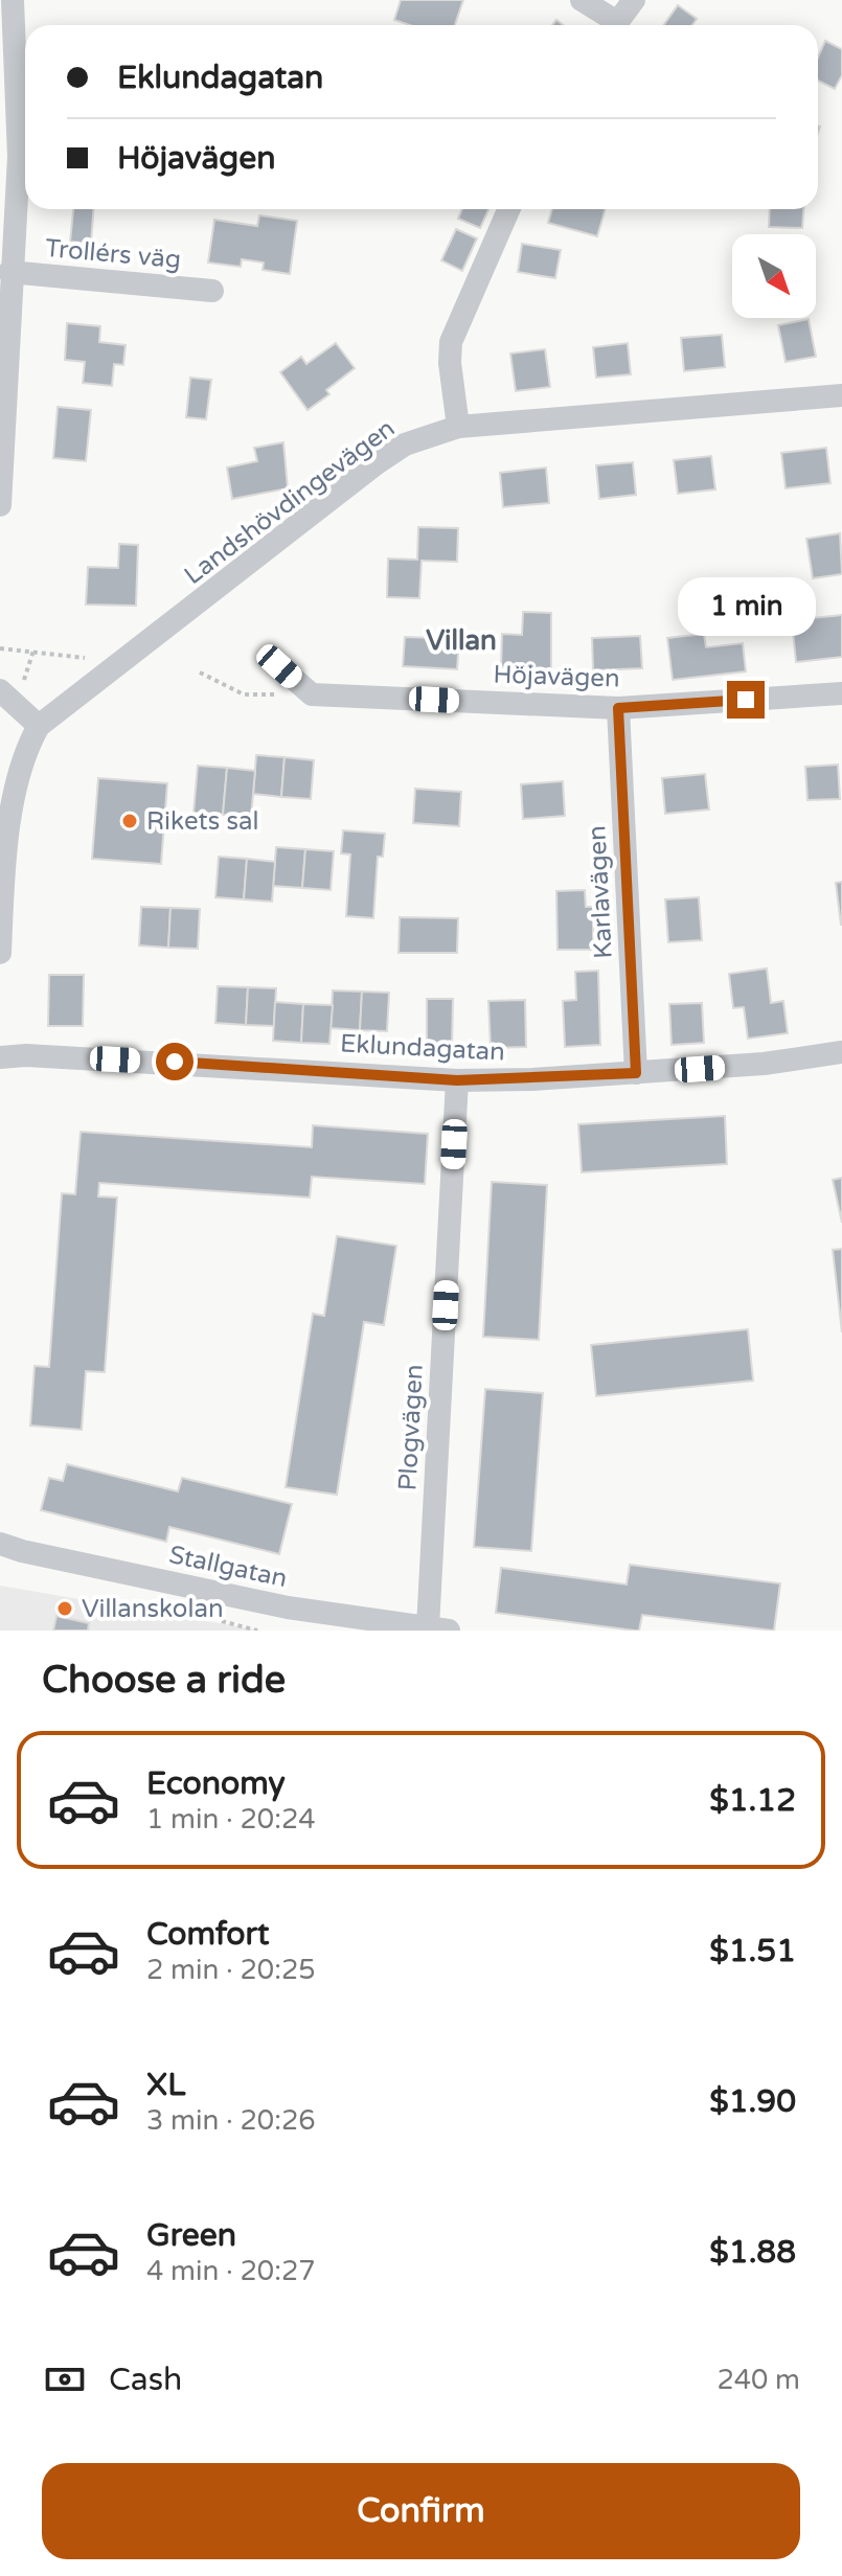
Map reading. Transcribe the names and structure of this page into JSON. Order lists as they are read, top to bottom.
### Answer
{
  "streets": {
    "street": [
      "Trollérs väg",
      "Landshövdingevägen",
      "Höjavägen",
      "Karlavägen",
      "Eklundagatan",
      "Plogvägen",
      "Stallgatan"
    ]
  },
  "crossings": [
    ["Höjavägen", "Karlavägen"],
    ["Karlavägen", "Eklundagatan"],
    ["Eklundagatan", "Plogvägen"],
    ["Plogvägen", "Stallgatan"]
  ],
  "districts": ["Villan"],
  "places": ["Rikets sal", "Villanskolan"],
  "north": "bottom right",
  "page": {
    "banner": ["Eklundagatan", "Höjavägen"],
    "bubble": "1 min",
    "heading": "Choose a ride",
    "list": [
      {
        "name": "Economy",
        "note": "1 min · 20:24",
        "value": "$1.12"
      },
      {
        "name": "Comfort",
        "note": "2 min · 20:25",
        "value": "$1.51"
      },
      {
        "name": "XL",
        "note": "3 min · 20:26",
        "value": "$1.90"
      },
      {
        "name": "Green",
        "note": "4 min · 20:27",
        "value": "$1.88"
      }
    ],
    "pay": ["Cash", "240 m"],
    "buttons": "Confirm"
  }
}
